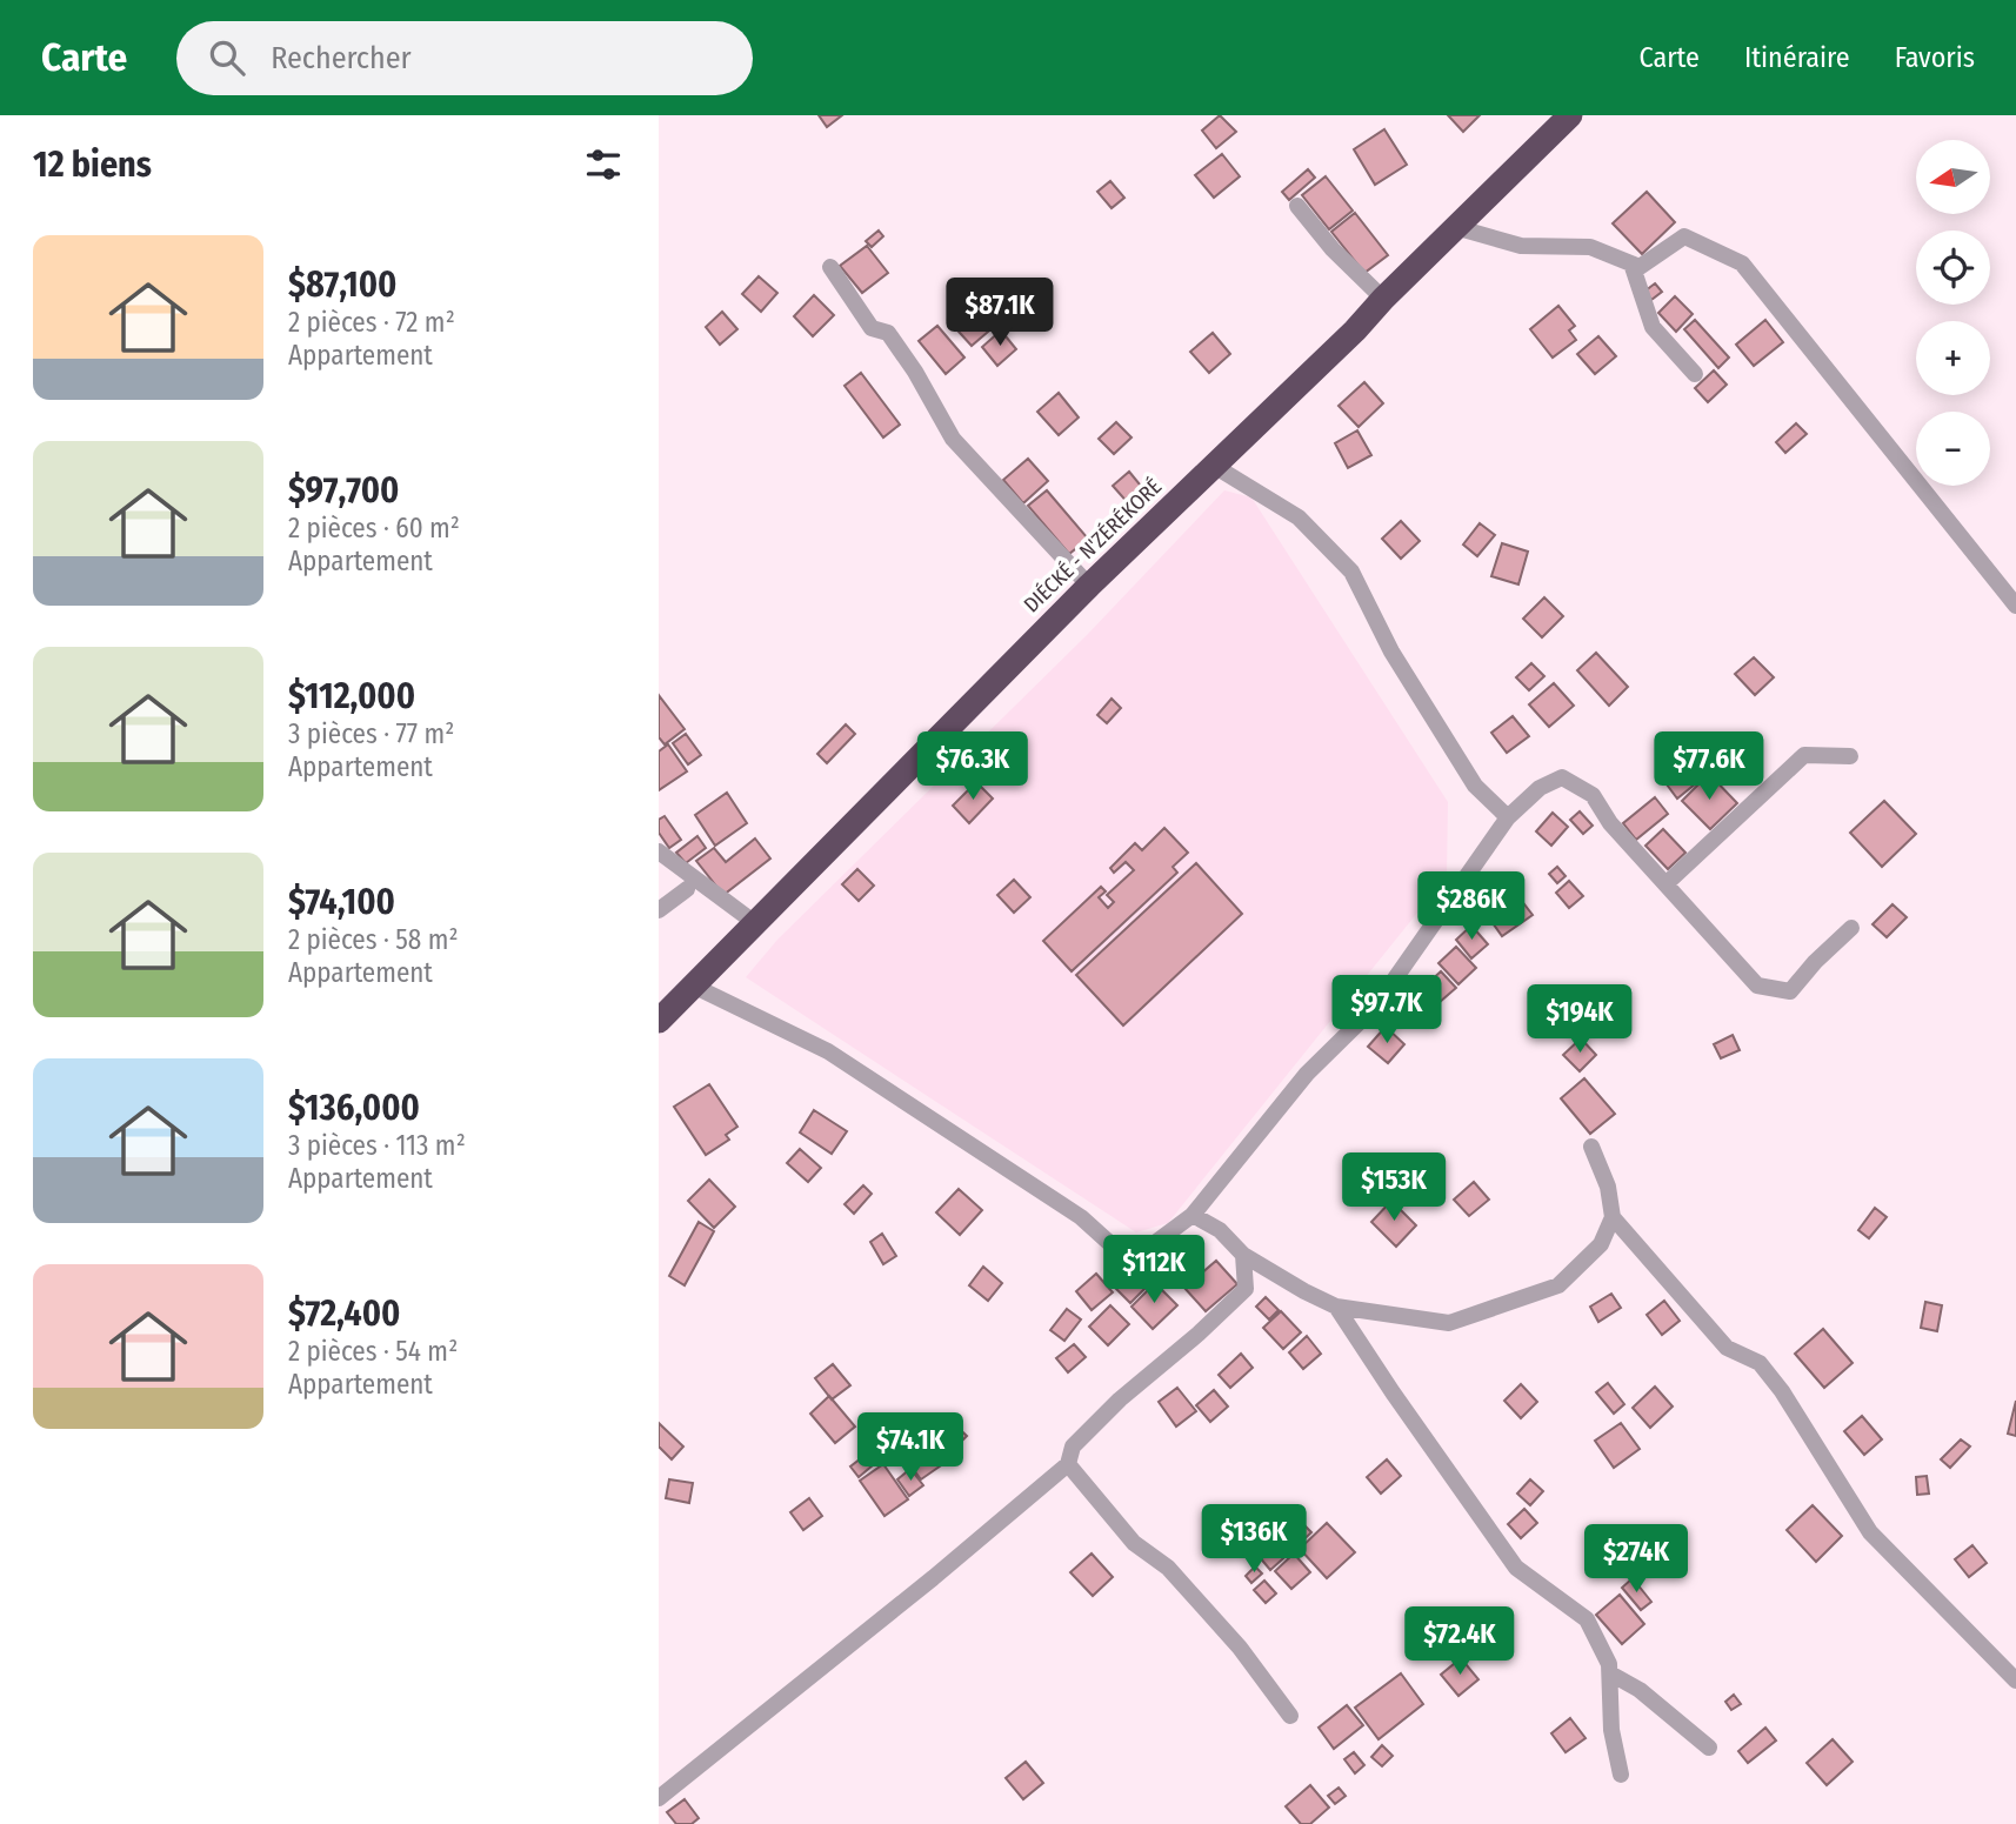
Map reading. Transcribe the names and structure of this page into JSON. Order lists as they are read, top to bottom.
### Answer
{
  "streets": {
    "highway": ["DIÉCKÉ - N'ZÉRÉKORÉ"]
  },
  "north": "left",
  "page": {
    "header": "Carte",
    "search": "Rechercher",
    "nav": ["Carte", "Itinéraire", "Favoris"],
    "heading": "12 biens",
    "map_buttons": ["+", "−"],
    "list": [
      {
        "name": "$87,100",
        "note": "2 pièces · 72 m² · Appartement"
      },
      {
        "name": "$97,700",
        "note": "2 pièces · 60 m² · Appartement"
      },
      {
        "name": "$112,000",
        "note": "3 pièces · 77 m² · Appartement"
      },
      {
        "name": "$74,100",
        "note": "2 pièces · 58 m² · Appartement"
      },
      {
        "name": "$136,000",
        "note": "3 pièces · 113 m² · Appartement"
      },
      {
        "name": "$72,400",
        "note": "2 pièces · 54 m² · Appartement"
      }
    ],
    "price": [
      "$87.1K",
      "$76.3K",
      "$77.6K",
      "$286K",
      "$97.7K",
      "$194K",
      "$153K",
      "$112K",
      "$74.1K",
      "$136K",
      "$274K",
      "$72.4K"
    ]
  }
}
